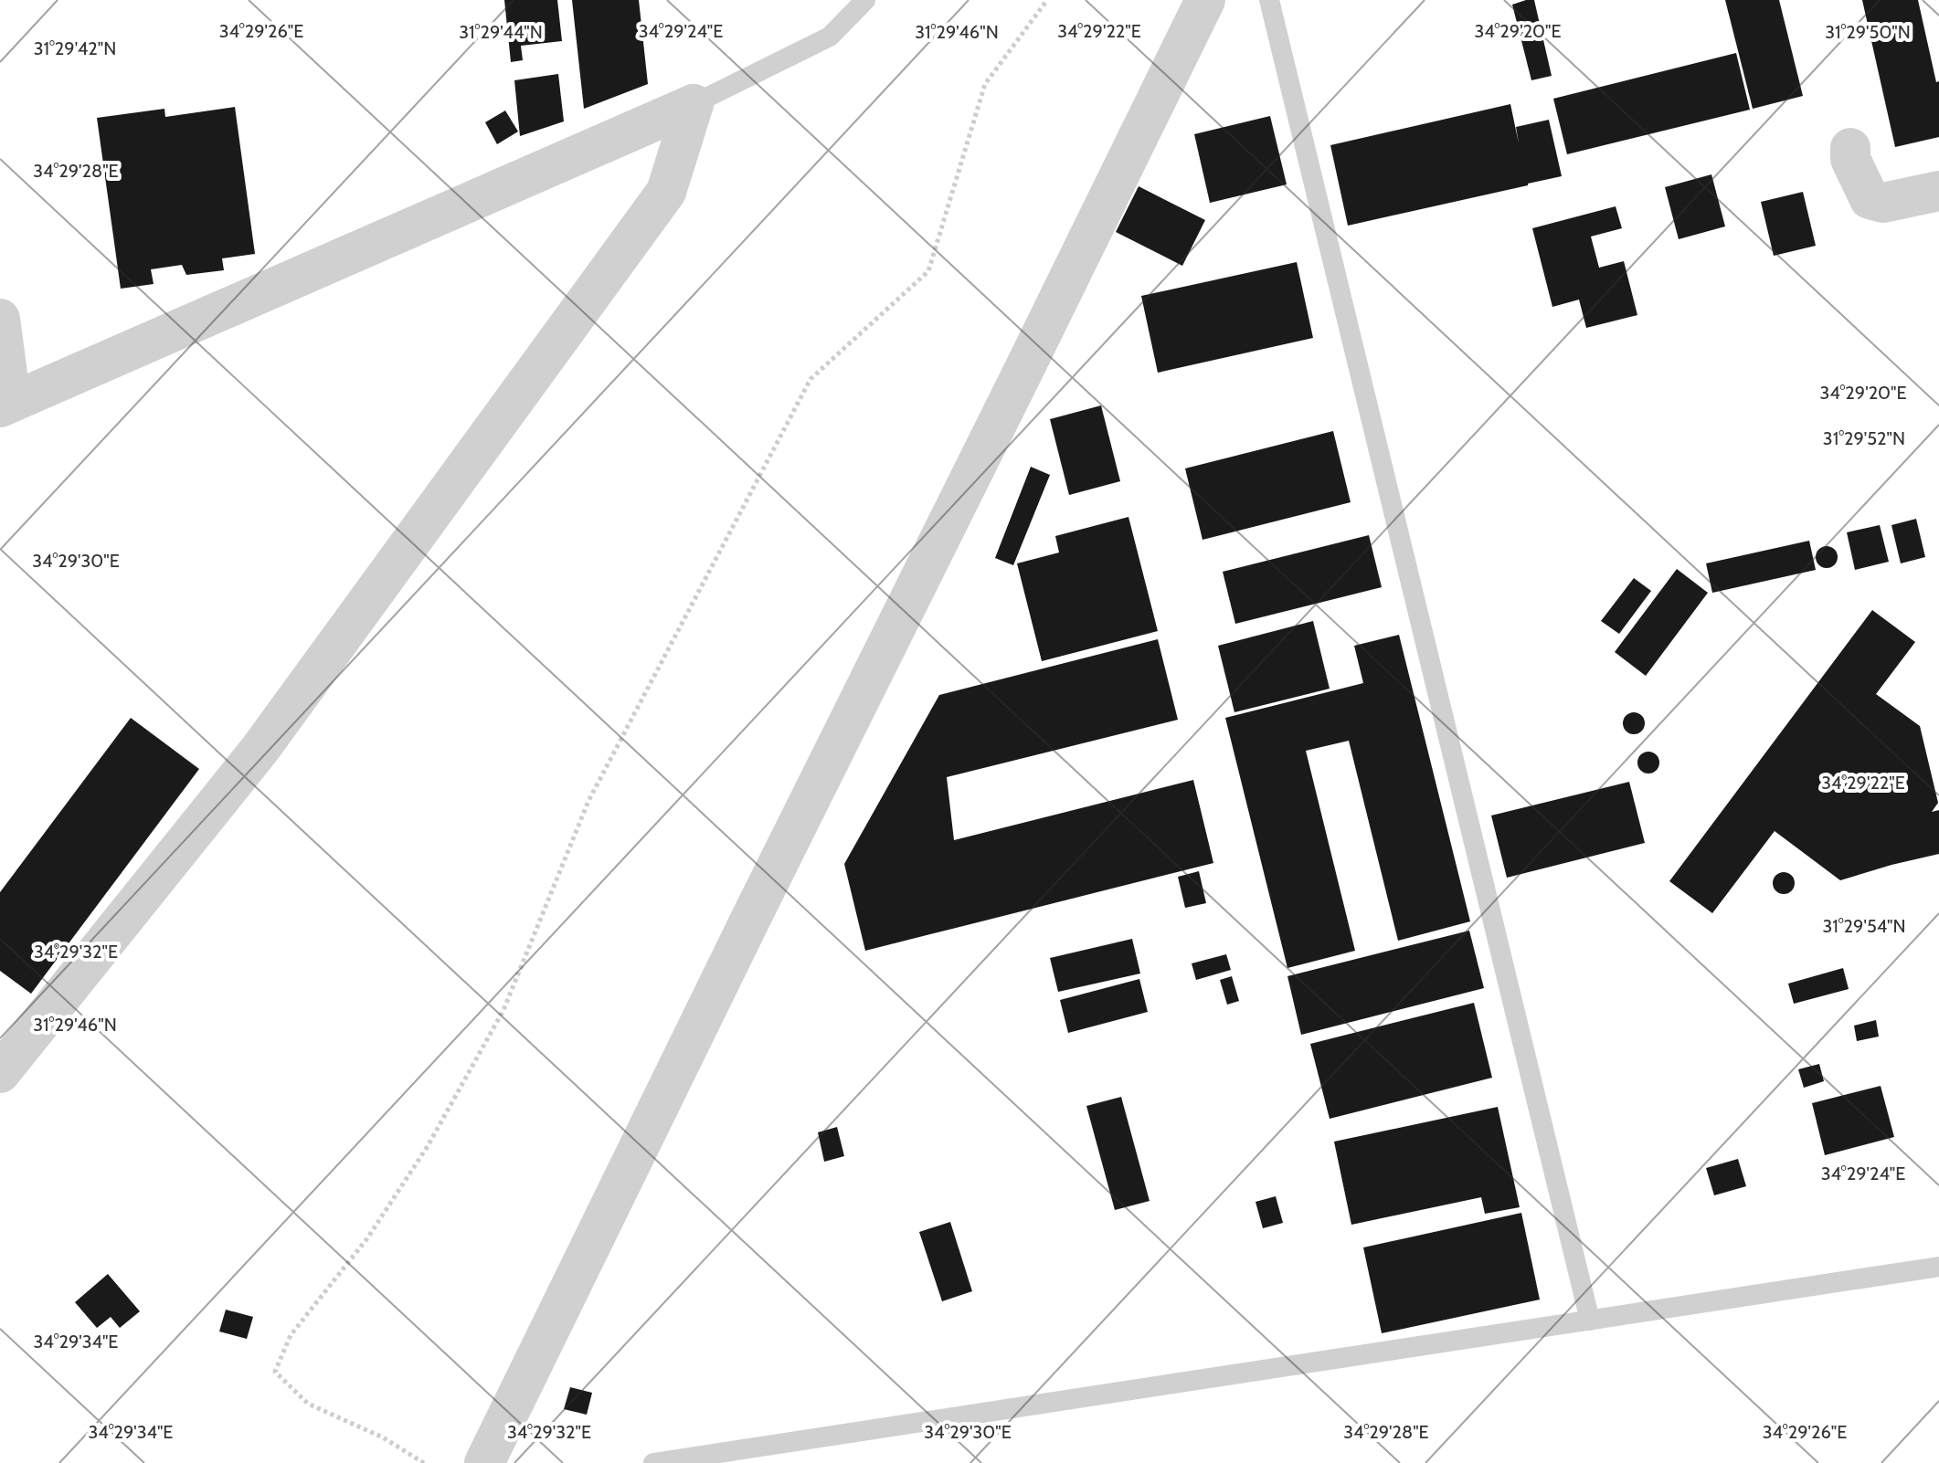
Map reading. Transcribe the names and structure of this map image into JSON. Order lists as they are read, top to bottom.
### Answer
{
  "coordinates": [
    "34°29'26\"E",
    "34°29'24\"E",
    "34°29'20\"E",
    "34°29'22\"E",
    "31°29'44\"N",
    "31°29'46\"N",
    "31°29'50\"N",
    "31°29'42\"N",
    "34°29'28\"E",
    "31°29'52\"N",
    "34°29'30\"E",
    "31°29'54\"N",
    "34°29'32\"E",
    "34°29'34\"E"
  ]
}
